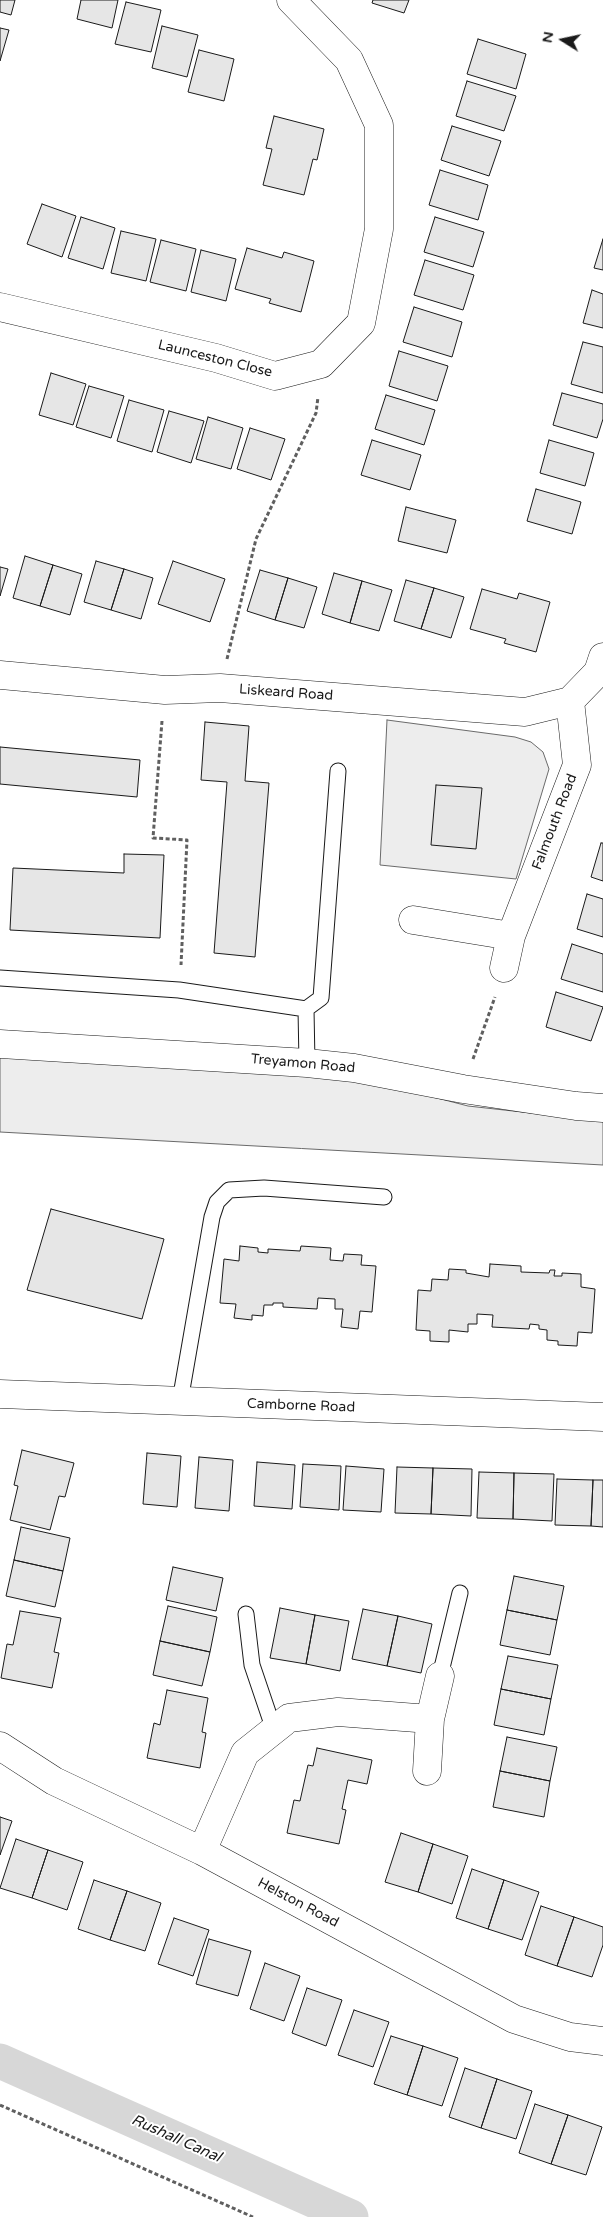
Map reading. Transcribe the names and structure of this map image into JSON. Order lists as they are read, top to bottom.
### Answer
{
  "streets": {
    "street": [
      "Launceston Close",
      "Liskeard Road",
      "Falmouth Road",
      "Treyamon Road",
      "Camborne Road",
      "Helston Road"
    ]
  },
  "crossings": [
    ["Liskeard Road", "Falmouth Road"]
  ],
  "water": ["Rushall Canal"],
  "north": "left"
}
